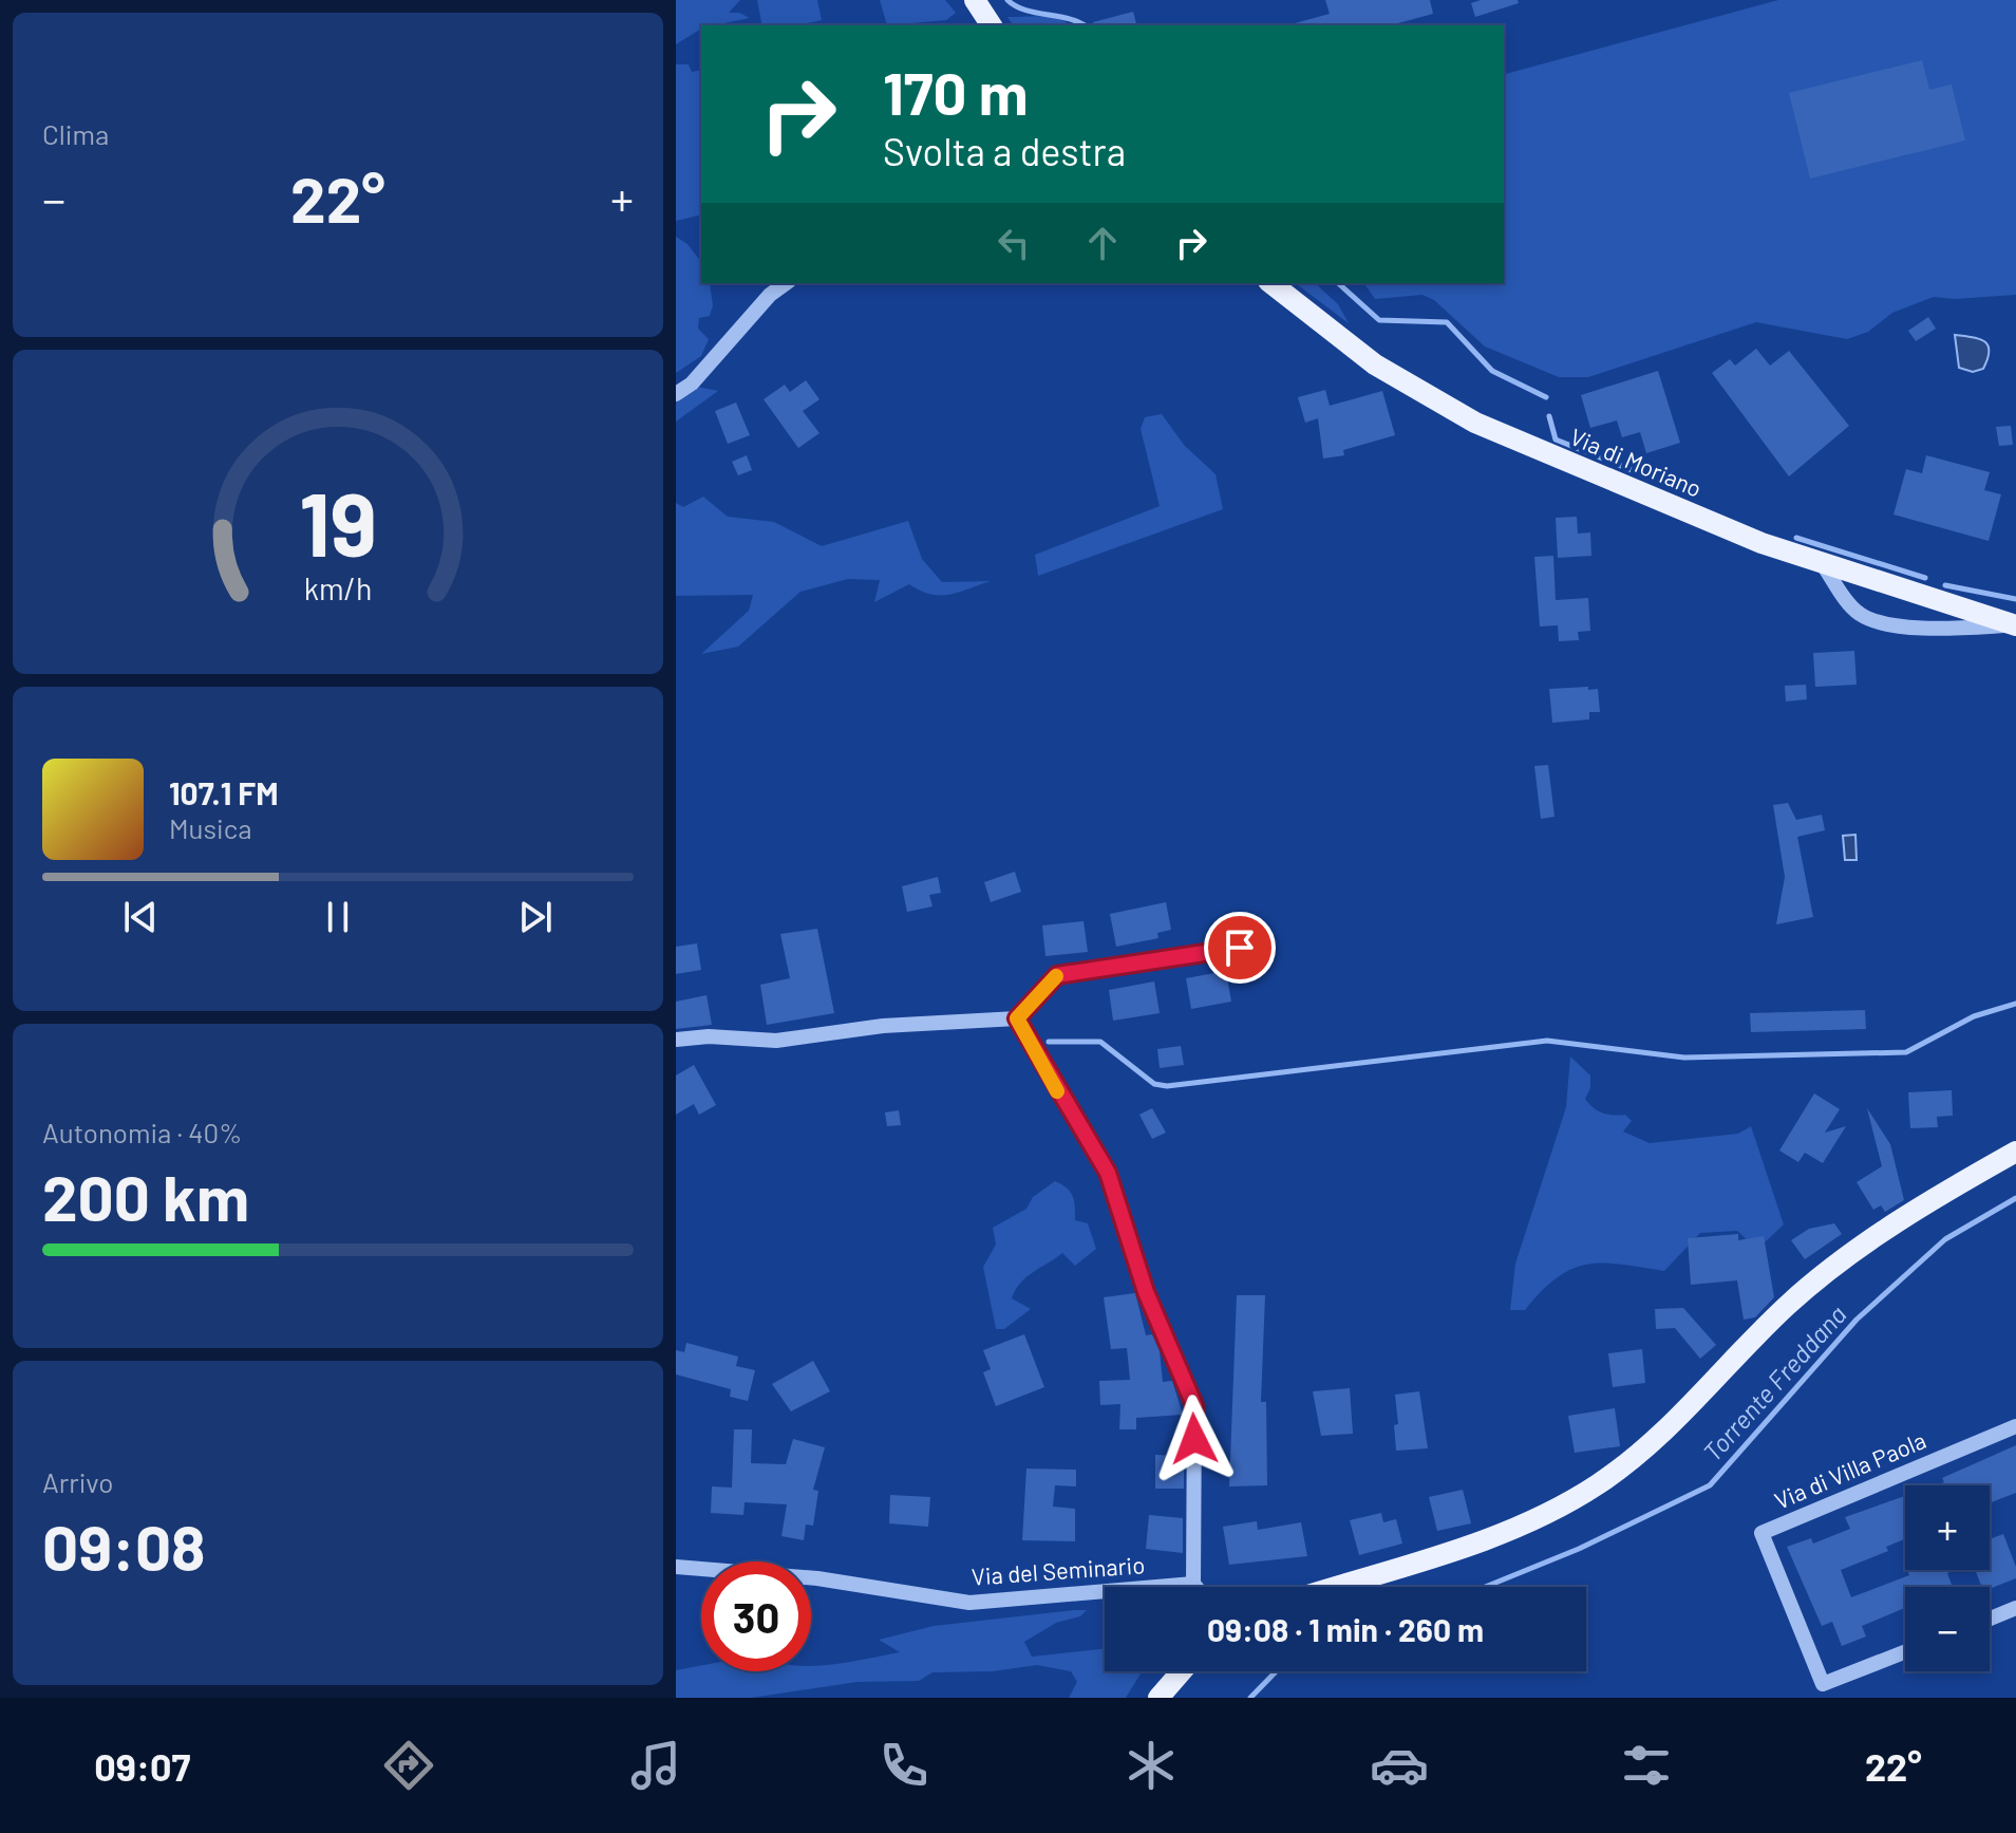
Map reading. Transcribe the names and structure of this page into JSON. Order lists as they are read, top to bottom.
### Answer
{
  "streets": {
    "main road": ["Via di Moriano"],
    "street": ["Via di Villa Paola", "Via del Seminario"]
  },
  "water": ["Torrente Freddana"],
  "page": {
    "tile": [
      "Clima",
      ["Autonomia · 40%", "200 km"],
      ["Arrivo", "09:08"]
    ],
    "turn": ["170 m", "Svolta a destra"],
    "heat": ["−", "22°", "+"],
    "song": ["107.1 FM", "Musica"],
    "map_buttons": ["+", "−"],
    "limit": "30",
    "trip": "09:08 · 1 min · 260 m",
    "tabs": ["09:07", "22°"],
    "gauge": ["19", "km/h"]
  }
}
